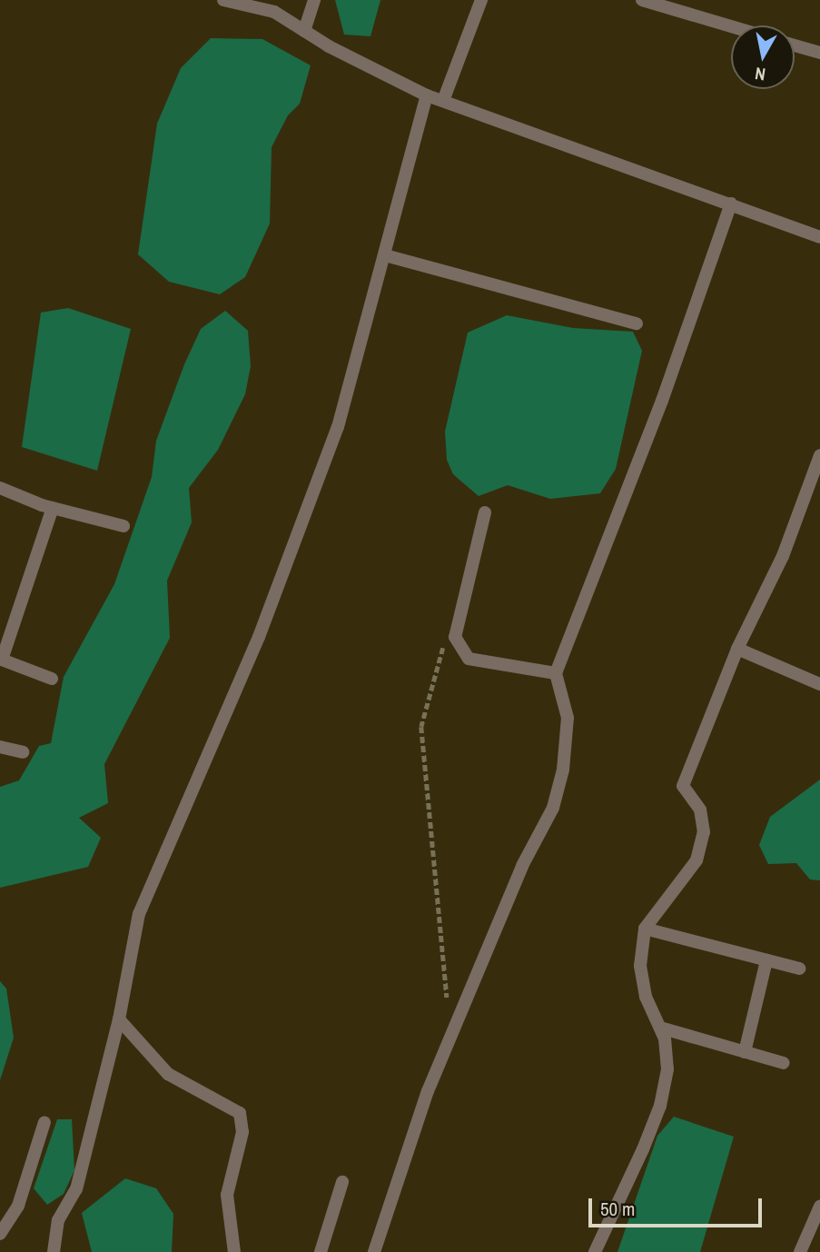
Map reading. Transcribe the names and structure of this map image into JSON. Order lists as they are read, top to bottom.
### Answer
{
  "scale_bar": "50 m",
  "north": "bottom"
}
